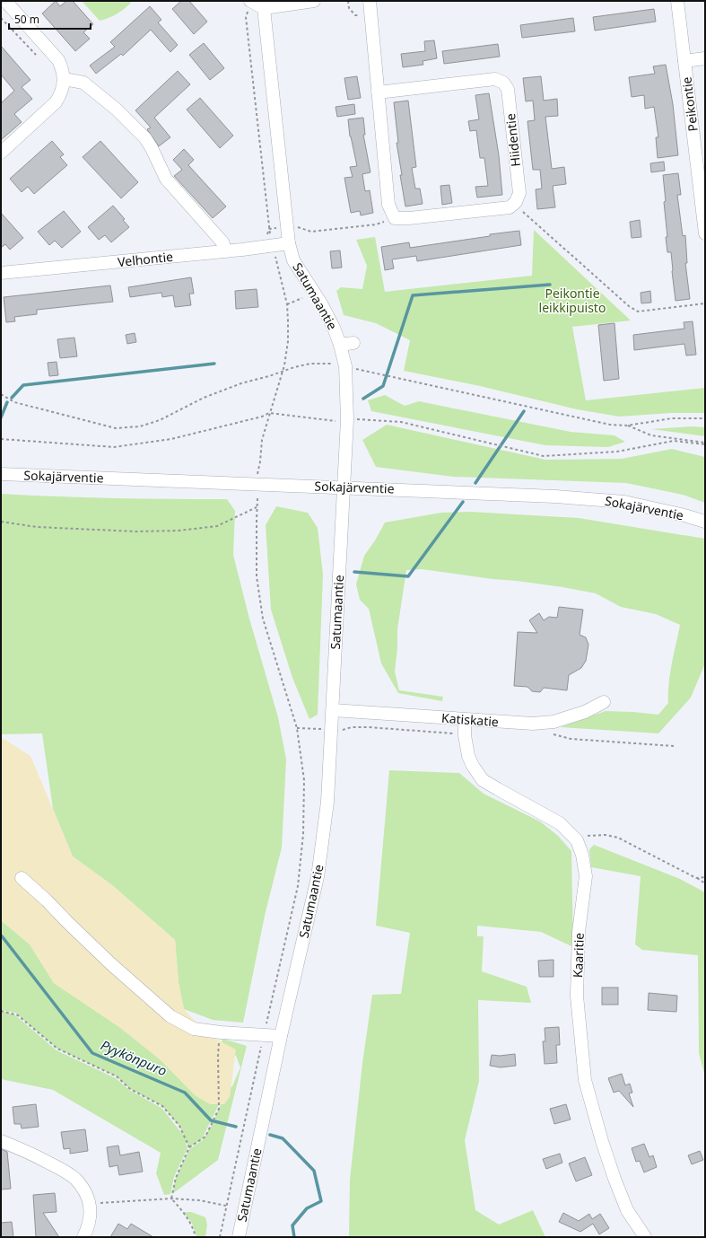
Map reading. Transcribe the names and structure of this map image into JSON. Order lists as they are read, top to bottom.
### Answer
{
  "streets": {
    "street": [
      "Peikontie",
      "Hiidentie",
      "Velhontie",
      "Satumaantie",
      "Sokajärventie",
      "Katiskatie",
      "Kaaritie"
    ]
  },
  "crossings": [
    ["Velhontie", "Satumaantie"],
    ["Satumaantie", "Sokajärventie"],
    ["Satumaantie", "Katiskatie"],
    ["Katiskatie", "Kaaritie"]
  ],
  "water": ["Pyykönpuro"],
  "parks": ["Peikontie leikkipuisto"],
  "scale_bar": "50 m"
}
